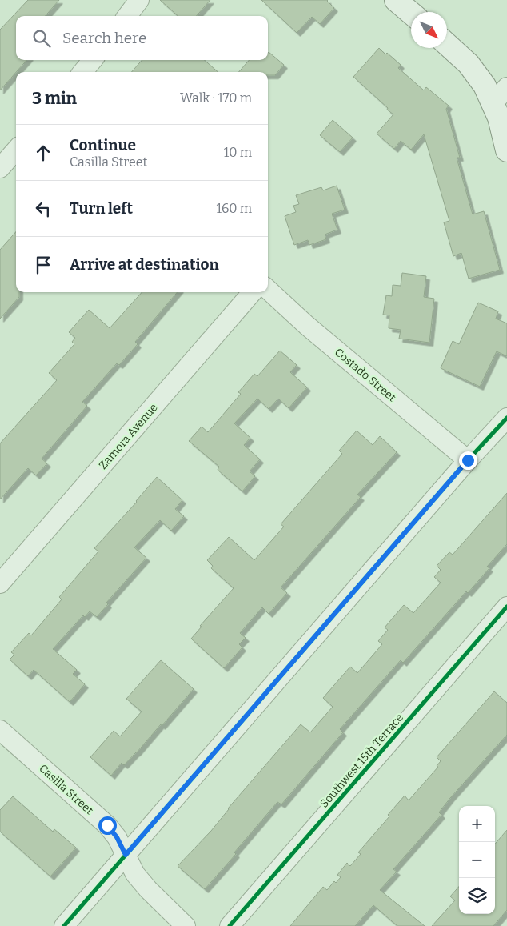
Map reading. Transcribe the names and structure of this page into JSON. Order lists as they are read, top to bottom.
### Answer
{
  "streets": {
    "street": [
      "Costado Street",
      "Zamora Avenue",
      "Southwest 15th Terrace",
      "Casilla Street"
    ]
  },
  "north": "bottom right",
  "page": {
    "search": "Search here",
    "heading": ["3 min", "Walk · 170 m"],
    "list": [
      ["Continue", "Casilla Street", "10 m"],
      ["Turn left", "160 m"],
      "Arrive at destination"
    ],
    "map_buttons": ["+", "−"]
  }
}
